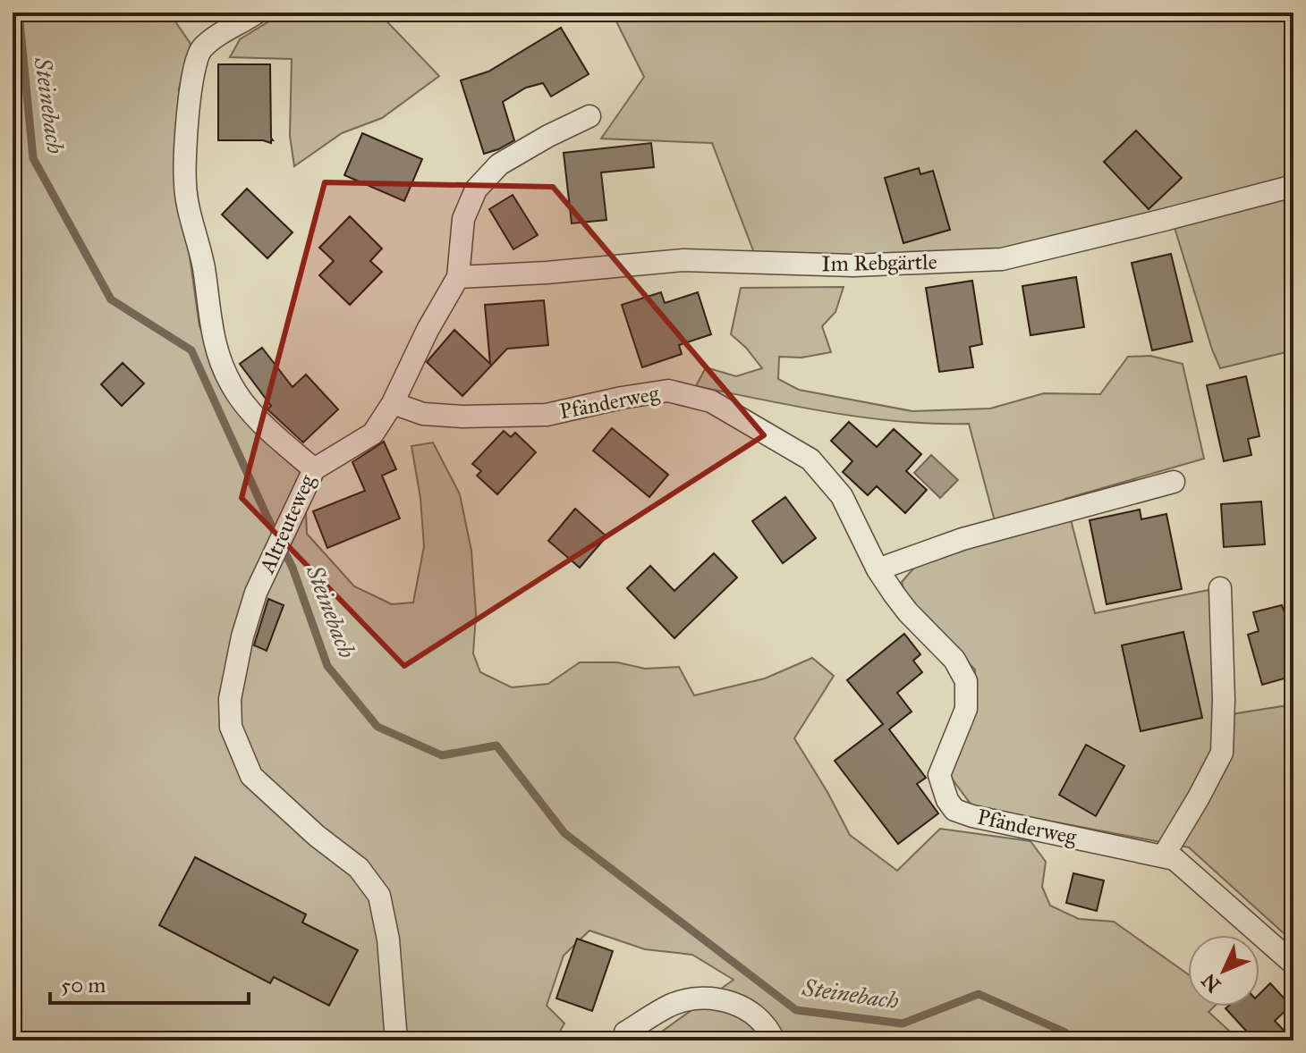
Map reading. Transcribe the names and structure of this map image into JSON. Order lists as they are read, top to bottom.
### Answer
{
  "streets": {
    "street": ["Im Rebgärtle", "Pfänderweg", "Altreuteweg"]
  },
  "water": ["Steinebach"],
  "scale_bar": "50 m",
  "north": "bottom left"
}
